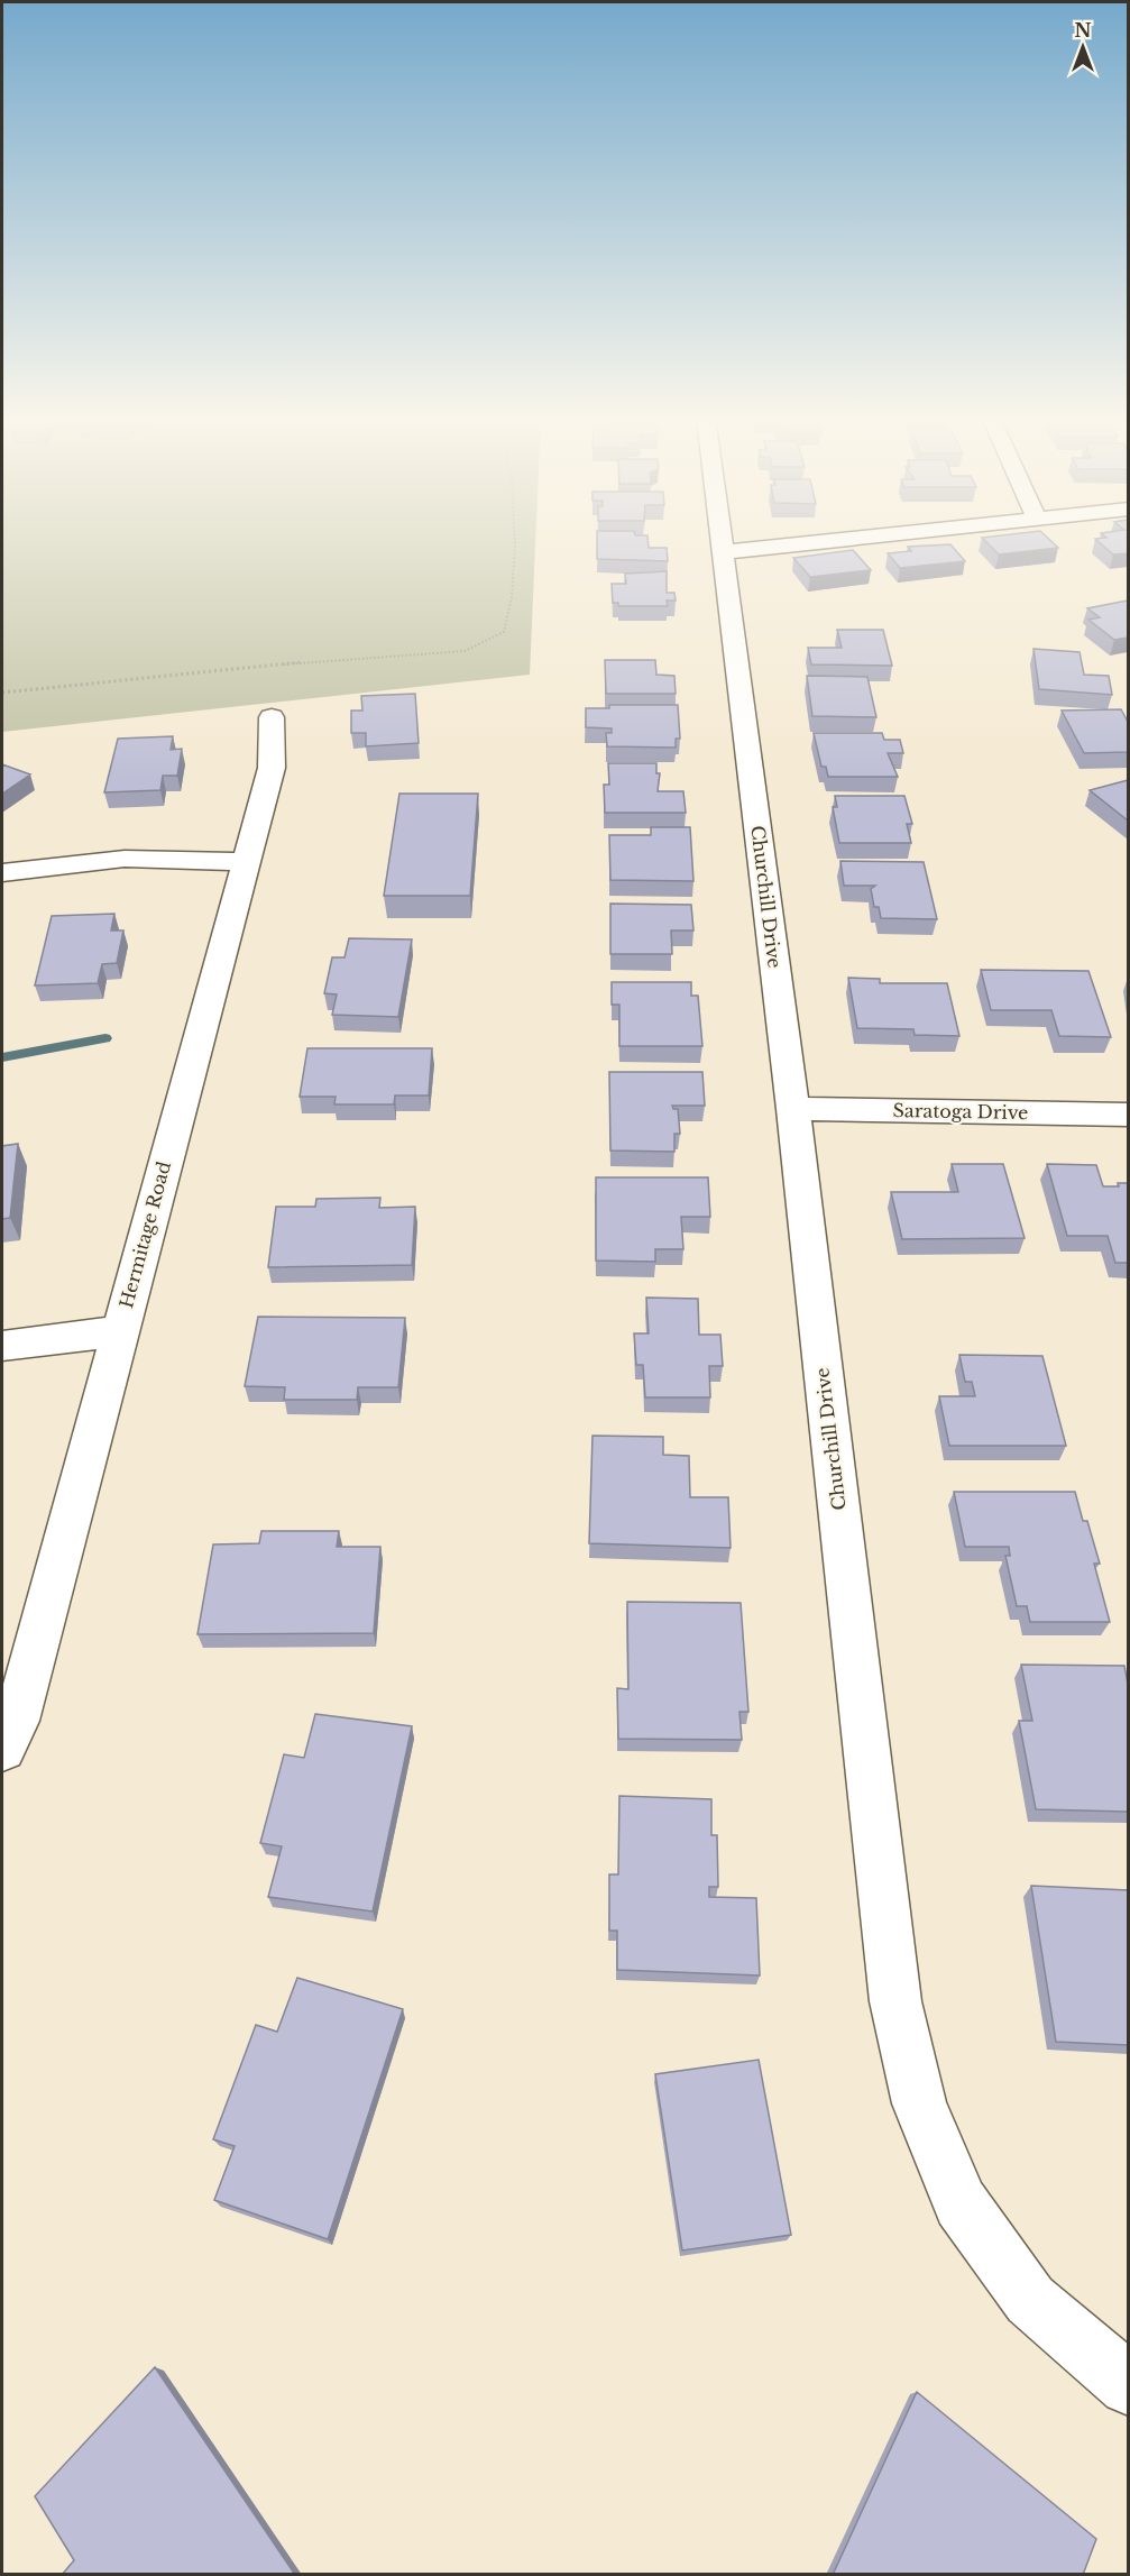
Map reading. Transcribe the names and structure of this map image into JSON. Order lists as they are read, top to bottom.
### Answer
{
  "streets": {
    "street": ["Churchill Drive", "Saratoga Drive", "Hermitage Road"]
  },
  "crossings": [
    ["Churchill Drive", "Saratoga Drive"]
  ],
  "north": "top"
}
